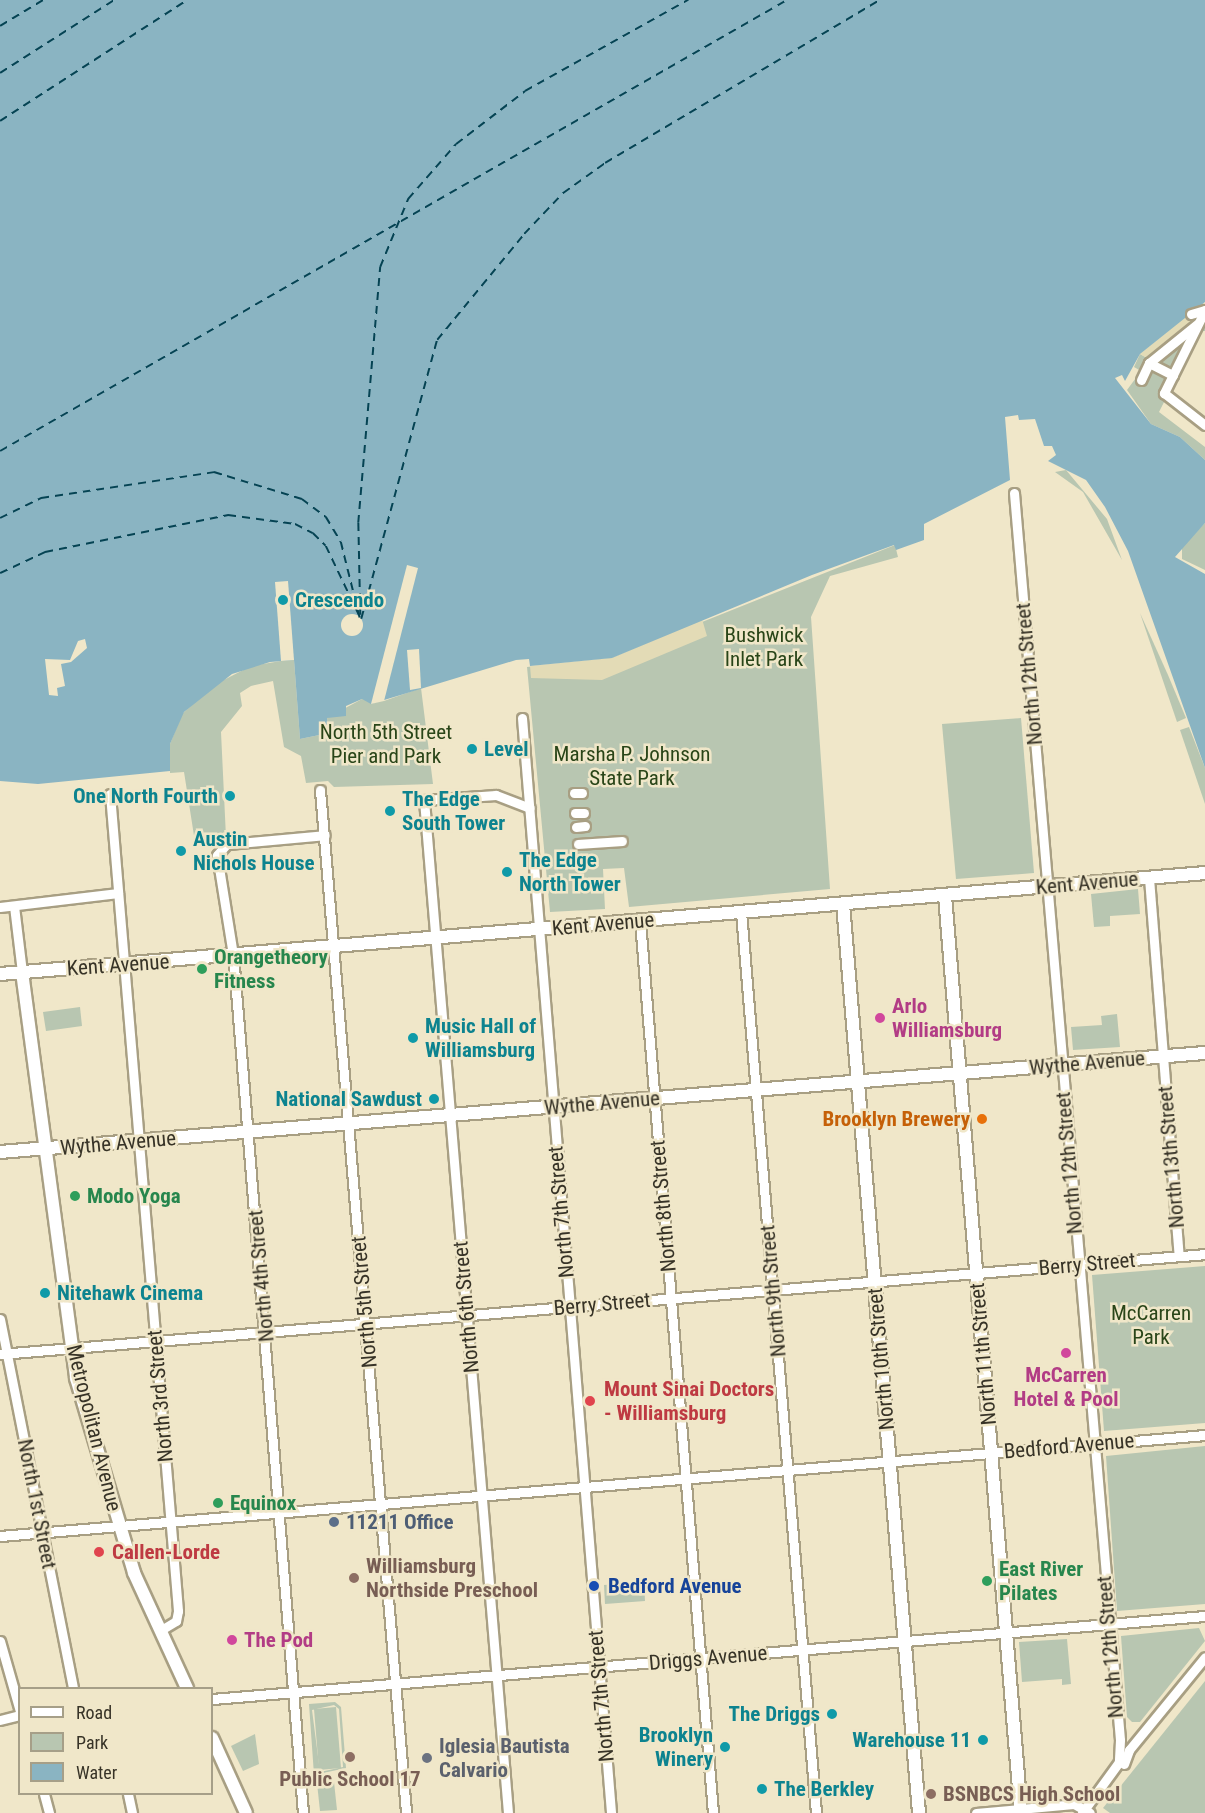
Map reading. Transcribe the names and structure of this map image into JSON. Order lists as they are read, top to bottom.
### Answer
{
  "streets": {
    "main road": [
      "Kent Avenue",
      "Wythe Avenue",
      "North 11th Street",
      "North 10th Street",
      "Metropolitan Avenue"
    ],
    "street": [
      "North 12th Street",
      "North 13th Street",
      "North 8th Street",
      "North 7th Street",
      "Berry Street",
      "North 4th Street",
      "North 9th Street",
      "North 5th Street",
      "North 6th Street",
      "North 3rd Street",
      "Bedford Avenue",
      "North 1st Street",
      "Driggs Avenue"
    ]
  },
  "crossings": [
    ["North 12th Street", "Kent Avenue"],
    ["North 12th Street", "Wythe Avenue"],
    ["North 12th Street", "Berry Street"],
    ["North 12th Street", "Bedford Avenue"],
    ["North 12th Street", "Driggs Avenue"],
    ["Kent Avenue", "North 13th Street"],
    ["Kent Avenue", "North 8th Street"],
    ["Kent Avenue", "North 7th Street"],
    ["Kent Avenue", "North 4th Street"],
    ["Kent Avenue", "North 9th Street"],
    ["Kent Avenue", "North 5th Street"],
    ["Kent Avenue", "North 6th Street"],
    ["Kent Avenue", "North 11th Street"],
    ["Kent Avenue", "North 10th Street"],
    ["Kent Avenue", "North 3rd Street"],
    ["Kent Avenue", "Metropolitan Avenue"],
    ["Wythe Avenue", "North 13th Street"],
    ["Wythe Avenue", "North 8th Street"],
    ["Wythe Avenue", "North 7th Street"],
    ["Wythe Avenue", "North 4th Street"],
    ["Wythe Avenue", "North 9th Street"],
    ["Wythe Avenue", "North 5th Street"],
    ["Wythe Avenue", "North 6th Street"],
    ["Wythe Avenue", "North 11th Street"],
    ["Wythe Avenue", "North 10th Street"],
    ["Wythe Avenue", "North 3rd Street"],
    ["Wythe Avenue", "Metropolitan Avenue"],
    ["North 13th Street", "Berry Street"],
    ["North 8th Street", "Berry Street"],
    ["North 8th Street", "Bedford Avenue"],
    ["North 8th Street", "Driggs Avenue"],
    ["North 7th Street", "Berry Street"],
    ["North 7th Street", "North 6th Street"],
    ["North 7th Street", "Bedford Avenue"],
    ["North 7th Street", "Driggs Avenue"],
    ["Berry Street", "North 4th Street"],
    ["Berry Street", "North 9th Street"],
    ["Berry Street", "North 5th Street"],
    ["Berry Street", "North 6th Street"],
    ["Berry Street", "North 11th Street"],
    ["Berry Street", "North 10th Street"],
    ["Berry Street", "North 3rd Street"],
    ["Berry Street", "Metropolitan Avenue"],
    ["Berry Street", "North 1st Street"],
    ["North 4th Street", "North 5th Street"],
    ["North 4th Street", "Bedford Avenue"],
    ["North 4th Street", "Driggs Avenue"],
    ["North 9th Street", "Bedford Avenue"],
    ["North 9th Street", "Driggs Avenue"],
    ["North 5th Street", "Bedford Avenue"],
    ["North 5th Street", "Driggs Avenue"],
    ["North 6th Street", "Bedford Avenue"],
    ["North 6th Street", "Driggs Avenue"],
    ["North 11th Street", "Bedford Avenue"],
    ["North 11th Street", "Driggs Avenue"],
    ["North 10th Street", "Bedford Avenue"],
    ["North 10th Street", "Driggs Avenue"],
    ["North 3rd Street", "Metropolitan Avenue"],
    ["North 3rd Street", "Bedford Avenue"],
    ["Metropolitan Avenue", "Bedford Avenue"],
    ["Bedford Avenue", "North 1st Street"]
  ],
  "parks": [
    "Bushwick Inlet Park",
    "North 5th Street Pier and Park",
    "Marsha P. Johnson State Park",
    "McCarren Park"
  ],
  "places": [
    "Crescendo",
    "Level",
    "One North Fourth",
    "The Edge South Tower",
    "Austin Nichols House",
    "The Edge North Tower",
    "Orangetheory Fitness",
    "Arlo Williamsburg",
    "Music Hall of Williamsburg",
    "National Sawdust",
    "Brooklyn Brewery",
    "Modo Yoga",
    "Nitehawk Cinema",
    "McCarren Hotel & Pool",
    "Mount Sinai Doctors - Williamsburg",
    "Equinox",
    "11211 Office",
    "Callen-Lorde",
    "Williamsburg Northside Preschool",
    "East River Pilates",
    "Bedford Avenue",
    "The Pod",
    "The Driggs",
    "Warehouse 11",
    "Brooklyn Winery",
    "Public School 17",
    "Iglesia Bautista Calvario",
    "The Berkley",
    "BSNBCS High School"
  ],
  "legend": ["Road", "Park", "Water"]
}
